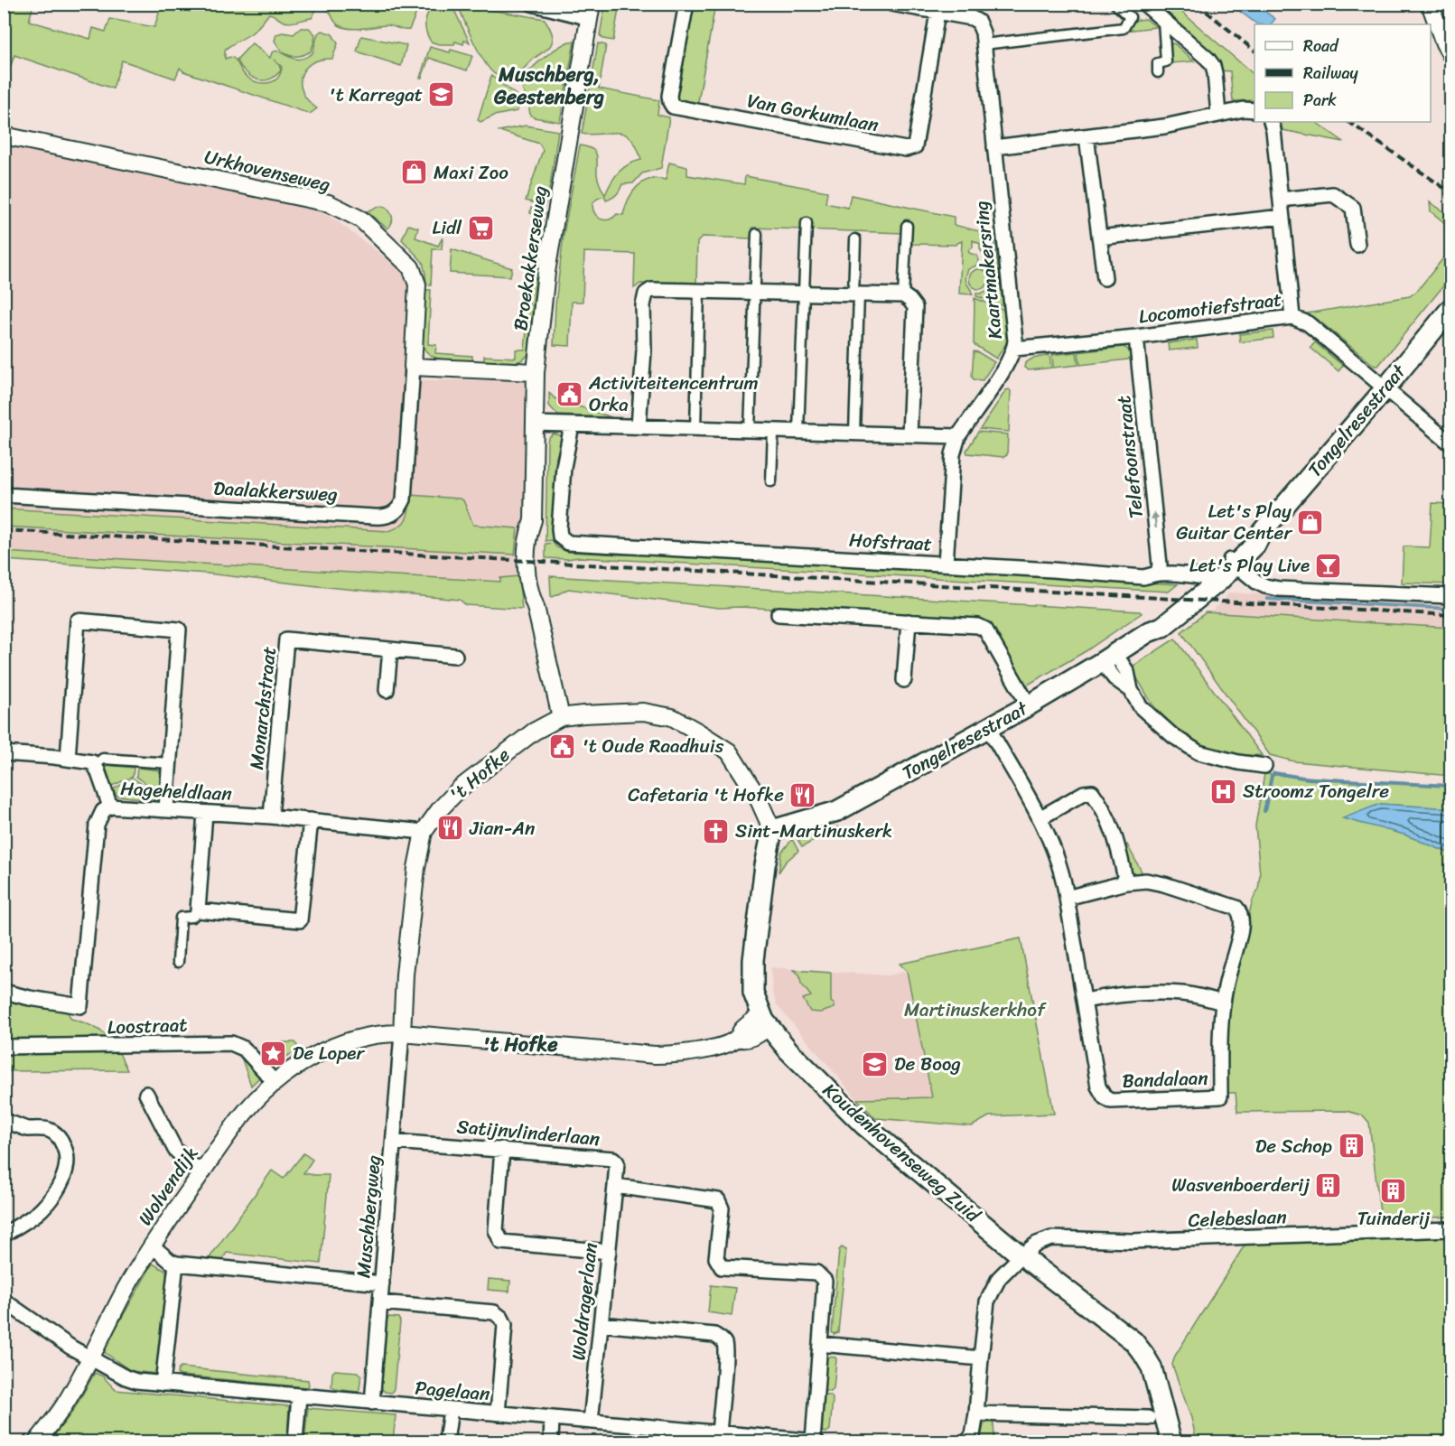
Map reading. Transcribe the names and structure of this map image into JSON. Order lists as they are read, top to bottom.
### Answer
{
  "streets": {
    "main road": ["Tongelresestraat", "Koudenhovenseweg Zuid"],
    "street": [
      "Van Gorkumlaan",
      "Urkhovenseweg",
      "Broekakkerseweg",
      "Kaartmakersring",
      "Locomotiefstraat",
      "Telefoonstraat",
      "Daalakkersweg",
      "Hofstraat",
      "Monarchstraat",
      "'t Hofke",
      "Hageheldlaan",
      "Loostraat",
      "Bandalaan",
      "Satijnvlinderlaan",
      "Wolvendijk",
      "Muschbergweg",
      "Celebeslaan",
      "Woldragerlaan",
      "Pagelaan"
    ]
  },
  "crossings": [
    ["Van Gorkumlaan", "Kaartmakersring"],
    ["Urkhovenseweg", "Daalakkersweg"],
    ["Broekakkerseweg", "'t Hofke"],
    ["Kaartmakersring", "Locomotiefstraat"],
    ["Locomotiefstraat", "Tongelresestraat"],
    ["Locomotiefstraat", "Telefoonstraat"],
    ["Tongelresestraat", "Hofstraat"],
    ["Tongelresestraat", "'t Hofke"],
    ["Telefoonstraat", "Hofstraat"],
    ["Monarchstraat", "Hageheldlaan"],
    ["'t Hofke", "Hageheldlaan"],
    ["'t Hofke", "Wolvendijk"],
    ["'t Hofke", "Muschbergweg"],
    ["Loostraat", "Wolvendijk"],
    ["Satijnvlinderlaan", "Muschbergweg"],
    ["Satijnvlinderlaan", "Woldragerlaan"],
    ["Koudenhovenseweg Zuid", "Celebeslaan"],
    ["Wolvendijk", "Muschbergweg"],
    ["Wolvendijk", "Pagelaan"],
    ["Muschbergweg", "Pagelaan"],
    ["Woldragerlaan", "Pagelaan"]
  ],
  "one_way": ["Telefoonstraat"],
  "districts": ["Muschberg, Geestenberg", "'t Hofke"],
  "parks": ["Martinuskerkhof"],
  "places": {
    "school or university": ["'t Karregat", "De Boog"],
    "shop": ["Maxi Zoo", "Let's Play Guitar Center"],
    "supermarket": ["Lidl"],
    "public building": ["Activiteitencentrum Orka", "'t Oude Raadhuis"],
    "bar": ["Let's Play Live"],
    "hospital": ["Stroomz Tongelre"],
    "restaurant": ["Cafetaria 't Hofke", "Jian-An"],
    "church": ["Sint-Martinuskerk"],
    "place": ["De Loper"],
    "building": ["De Schop", "Wasvenboerderij", "Tuinderij"]
  },
  "legend": ["Road", "Railway", "Park"]
}
